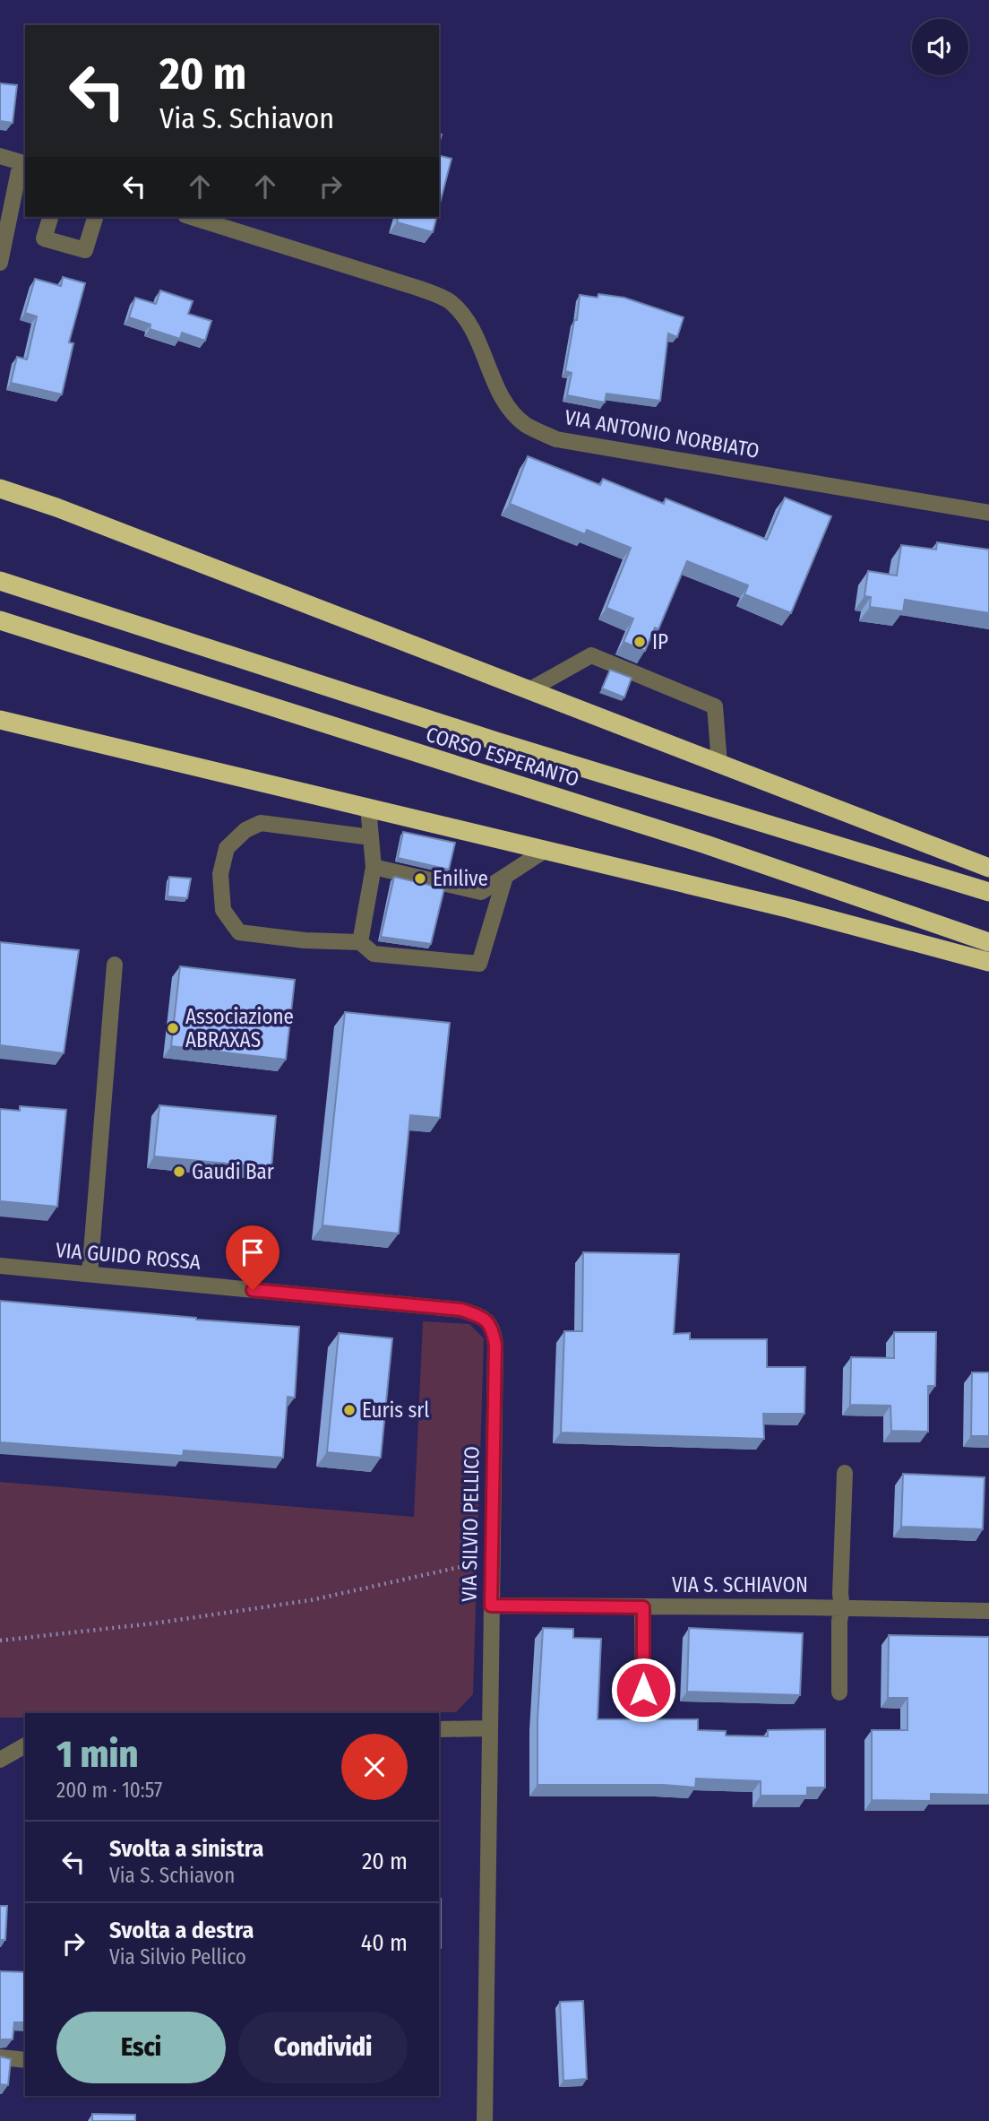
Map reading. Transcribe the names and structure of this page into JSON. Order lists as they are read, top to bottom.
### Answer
{
  "streets": {
    "highway": ["CORSO ESPERANTO"],
    "street": [
      "VIA ANTONIO NORBIATO",
      "VIA GUIDO ROSSA",
      "VIA SILVIO PELLICO",
      "VIA S. SCHIAVON"
    ]
  },
  "crossings": [
    ["VIA GUIDO ROSSA", "VIA SILVIO PELLICO"],
    ["VIA SILVIO PELLICO", "VIA S. SCHIAVON"]
  ],
  "places": [
    "IP",
    "Enilive",
    "Associazione ABRAXAS",
    "Gaudi Bar",
    "Euris srl"
  ],
  "page": {
    "turn": ["20 m", "Via S. Schiavon"],
    "heading": ["1 min", "200 m · 10:57"],
    "list": [
      {
        "name": "Svolta a sinistra",
        "note": "Via S. Schiavon",
        "value": "20 m"
      },
      {
        "name": "Svolta a destra",
        "note": "Via Silvio Pellico",
        "value": "40 m"
      }
    ],
    "buttons": ["Esci", "Condividi"]
  }
}
